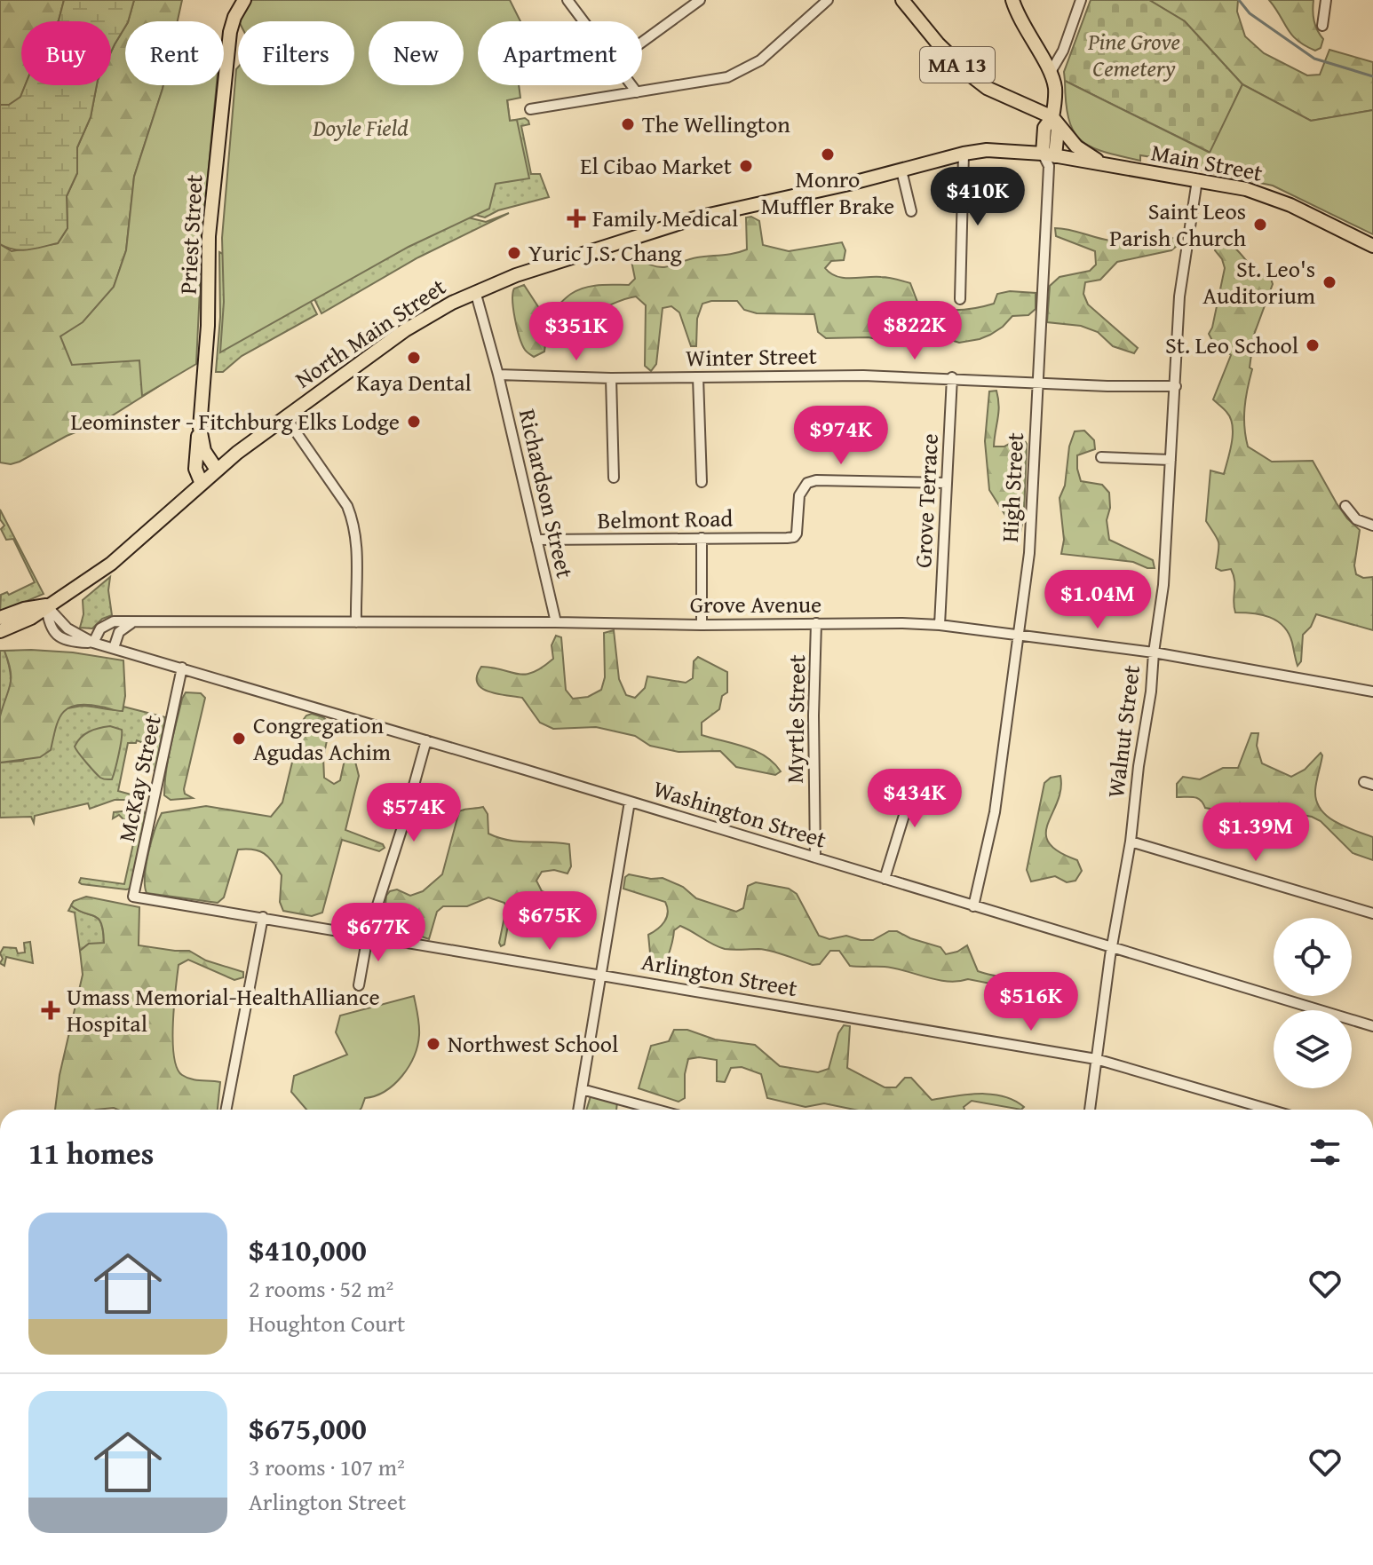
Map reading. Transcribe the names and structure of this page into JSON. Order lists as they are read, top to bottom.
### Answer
{
  "streets": {
    "main road": [
      "MA 13",
      "Main Street",
      "Priest Street",
      "North Main Street"
    ],
    "street": [
      "Winter Street",
      "High Street",
      "Richardson Street",
      "Grove Terrace",
      "Belmont Road",
      "Grove Avenue",
      "Myrtle Street",
      "Walnut Street",
      "McKay Street",
      "Washington Street",
      "Arlington Street"
    ]
  },
  "crossings": [
    ["Main Street", "North Main Street"],
    ["Main Street", "Walnut Street"],
    ["Priest Street", "North Main Street"],
    ["North Main Street", "High Street"],
    ["North Main Street", "Richardson Street"],
    ["North Main Street", "Washington Street"],
    ["Winter Street", "High Street"],
    ["Winter Street", "Richardson Street"],
    ["Winter Street", "Grove Terrace"],
    ["Winter Street", "Walnut Street"],
    ["High Street", "Grove Avenue"],
    ["High Street", "Washington Street"],
    ["Richardson Street", "Belmont Road"],
    ["Richardson Street", "Grove Avenue"],
    ["Grove Terrace", "Belmont Road"],
    ["Grove Terrace", "Grove Avenue"],
    ["Grove Avenue", "Myrtle Street"],
    ["Grove Avenue", "Walnut Street"],
    ["Grove Avenue", "Washington Street"],
    ["Myrtle Street", "Washington Street"],
    ["Walnut Street", "Washington Street"],
    ["Walnut Street", "Arlington Street"],
    ["McKay Street", "Washington Street"],
    ["McKay Street", "Arlington Street"]
  ],
  "parks": ["Pine Grove Cemetery", "Doyle Field"],
  "places": {
    "other": [
      "The Wellington",
      "Monro Muffler Brake",
      "El Cibao Market",
      "Saint Leos Parish Church",
      "Yuric J.S. Chang",
      "St. Leo's Auditorium",
      "St. Leo School",
      "Kaya Dental",
      "Leominster - Fitchburg Elks Lodge",
      "Congregation Agudas Achim",
      "Northwest School"
    ],
    "health": ["Family Medical", "Umass Memorial-HealthAlliance Hospital"]
  },
  "page": {
    "chip": [
      "Buy",
      "Rent",
      "Filters",
      "New",
      "Apartment"
    ],
    "price": [
      "$410K",
      "$822K",
      "$351K",
      "$974K",
      "$1.04M",
      "$434K",
      "$574K",
      "$1.39M",
      "$675K",
      "$677K",
      "$516K"
    ],
    "heading": "11 homes",
    "list": [
      {
        "name": "$410,000",
        "note": "2 rooms · 52 m² · Houghton Court"
      },
      {
        "name": "$675,000",
        "note": "3 rooms · 107 m² · Arlington Street"
      }
    ]
  }
}
